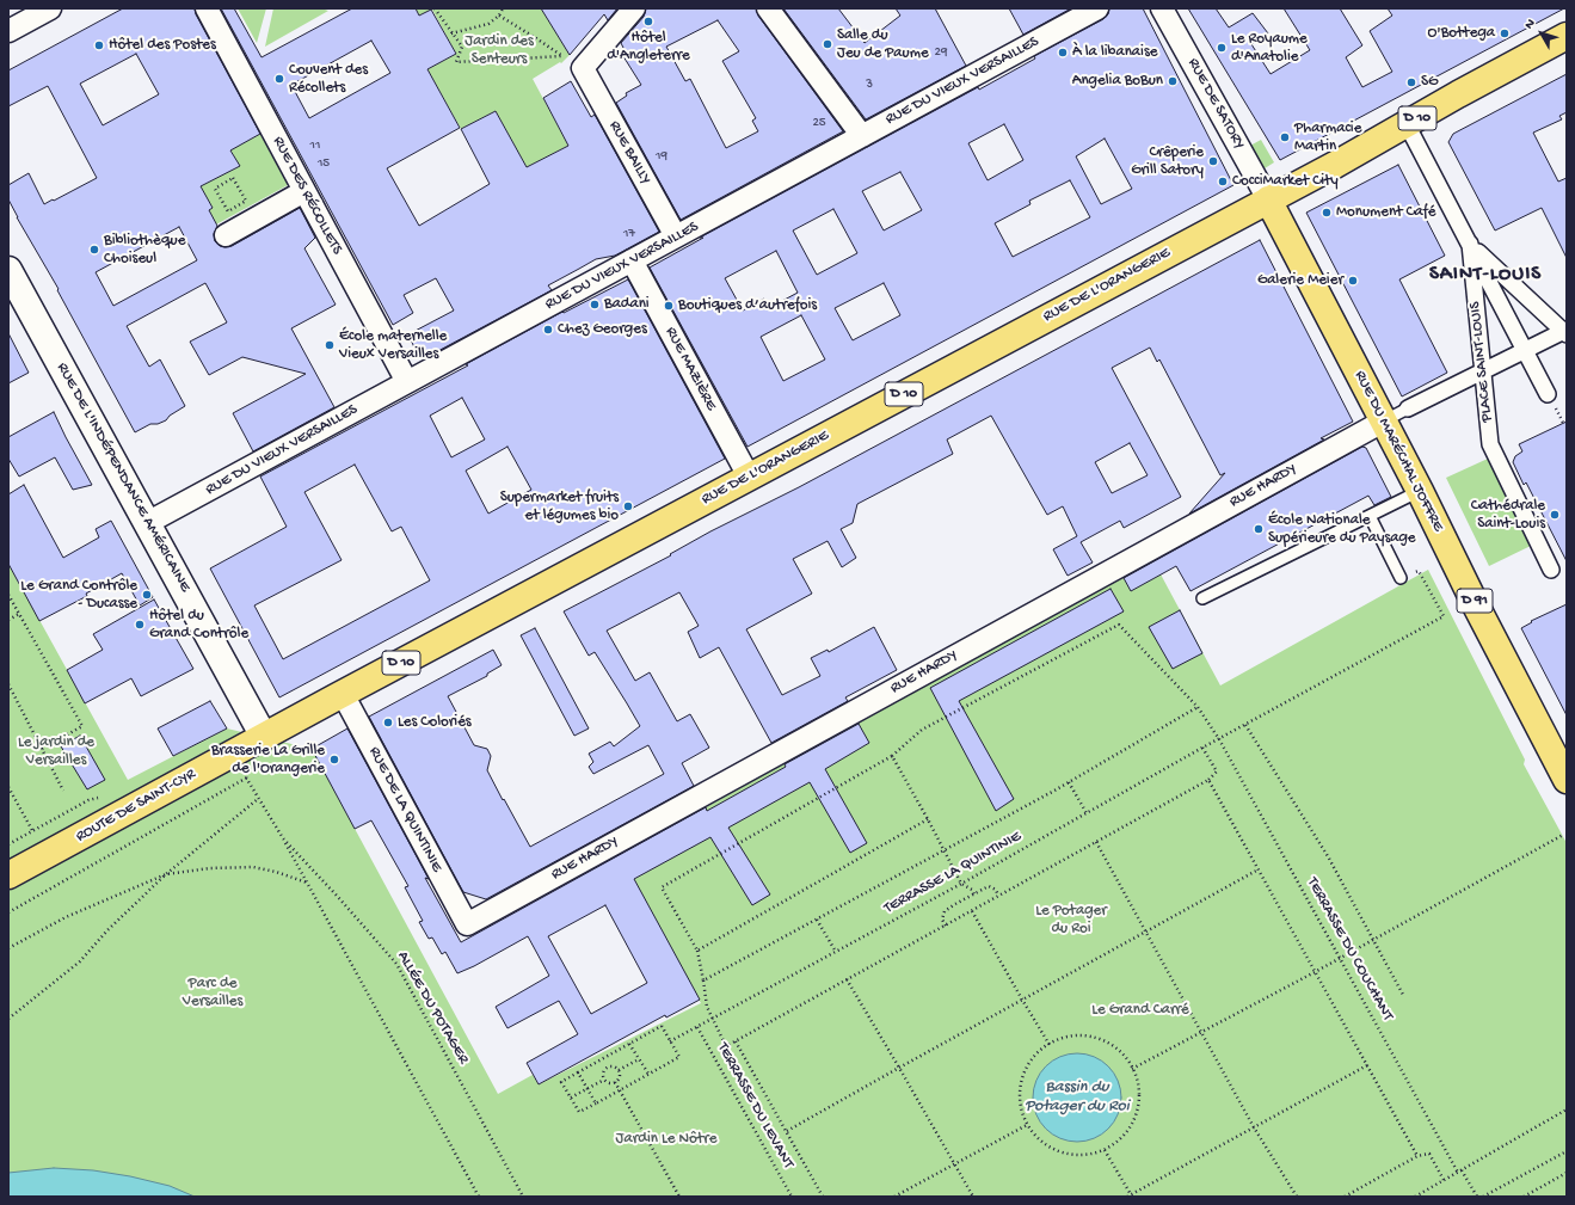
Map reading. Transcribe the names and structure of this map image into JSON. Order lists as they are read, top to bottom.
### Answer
{
  "streets": {
    "main road": [
      "D 10",
      "RUE DE L'ORANGERIE",
      "RUE DU MARÉCHAL JOFFRE",
      "RUE DE L'INDÉPENDANCE AMÉRICAINE",
      "D 91",
      "ROUTE DE SAINT-CYR"
    ],
    "street": [
      "RUE DU VIEUX VERSAILLES",
      "RUE DE SATORY",
      "RUE BAILLY",
      "RUE DES RÉCOLLETS",
      "PLACE SAINT-LOUIS",
      "RUE MAZIÈRE",
      "RUE HARDY",
      "RUE DE LA QUINTINIE"
    ],
    "path": [
      "TERRASSE LA QUINTINIE",
      "TERRASSE DU COUCHANT",
      "ALLÉE DU POTAGER",
      "TERRASSE DU LEVANT"
    ]
  },
  "crossings": [
    ["RUE DU VIEUX VERSAILLES", "RUE BAILLY"],
    ["RUE DU VIEUX VERSAILLES", "RUE DES RÉCOLLETS"],
    ["RUE DU VIEUX VERSAILLES", "RUE MAZIÈRE"],
    ["RUE DU VIEUX VERSAILLES", "RUE DE L'INDÉPENDANCE AMÉRICAINE"],
    ["RUE DE SATORY", "D 10"],
    ["RUE DE SATORY", "RUE DE L'ORANGERIE"],
    ["RUE DE SATORY", "RUE DU MARÉCHAL JOFFRE"],
    ["D 10", "RUE DE L'ORANGERIE"],
    ["D 10", "RUE DU MARÉCHAL JOFFRE"],
    ["RUE DE L'ORANGERIE", "RUE MAZIÈRE"],
    ["RUE DE L'ORANGERIE", "RUE DU MARÉCHAL JOFFRE"],
    ["RUE DE L'ORANGERIE", "RUE DE L'INDÉPENDANCE AMÉRICAINE"],
    ["RUE DE L'ORANGERIE", "ROUTE DE SAINT-CYR"],
    ["RUE DE L'ORANGERIE", "RUE DE LA QUINTINIE"],
    ["RUE DU MARÉCHAL JOFFRE", "RUE HARDY"],
    ["RUE DE L'INDÉPENDANCE AMÉRICAINE", "ROUTE DE SAINT-CYR"],
    ["RUE HARDY", "RUE DE LA QUINTINIE"],
    ["TERRASSE LA QUINTINIE", "TERRASSE DU COUCHANT"],
    ["TERRASSE LA QUINTINIE", "TERRASSE DU LEVANT"]
  ],
  "districts": ["SAINT-LOUIS"],
  "water": ["Bassin du Potager du Roi"],
  "parks": [
    "Jardin des Senteurs",
    "Le jardin de Versailles",
    "Le Potager du Roi",
    "Parc de Versailles",
    "Le Grand Carré",
    "Jardin Le Nôtre"
  ],
  "places": [
    "Hôtel d'Angleterre",
    "O'Bottega",
    "Salle du Jeu de Paume",
    "Hôtel des Postes",
    "Le Royaume d'Anatolie",
    "À la libanaise",
    "Couvent des Récollets",
    "Angelia BoBun",
    "SG",
    "Pharmacie Martin",
    "Crêperie Grill Satory",
    "CocciMarket City",
    "Monument Café",
    "Bibliothèque Choiseul",
    "Galerie Meier",
    "Badani",
    "Boutiques d’autrefois",
    "Chez Georges",
    "École maternelle Vieux Versailles",
    "Supermarket fruits et légumes bio",
    "Cathédrale Saint-Louis",
    "École Nationale Supérieure du Paysage",
    "Le Grand Contrôle - Ducasse",
    "Hôtel du Grand Contrôle",
    "Les Coloriés",
    "Brasserie La Grille de l'Orangerie"
  ],
  "house_numbers": [
    "29",
    "3",
    "25",
    "11",
    "19",
    "15",
    "17"
  ],
  "north": "top left"
}
